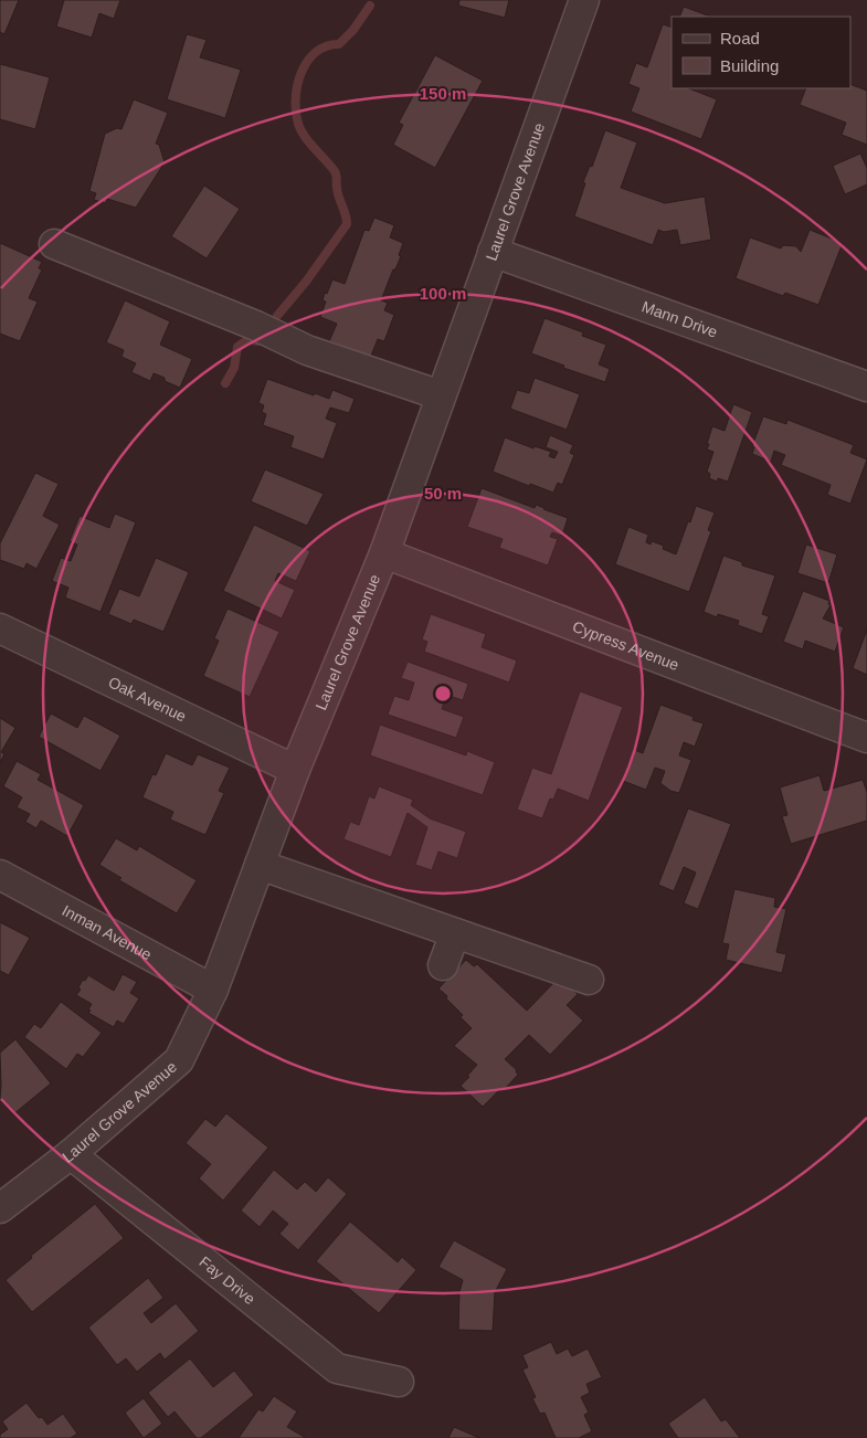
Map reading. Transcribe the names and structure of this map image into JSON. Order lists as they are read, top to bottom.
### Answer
{
  "streets": {
    "street": [
      "Laurel Grove Avenue",
      "Mann Drive",
      "Cypress Avenue",
      "Oak Avenue",
      "Inman Avenue",
      "Fay Drive"
    ]
  },
  "crossings": [
    ["Laurel Grove Avenue", "Mann Drive"],
    ["Laurel Grove Avenue", "Cypress Avenue"],
    ["Laurel Grove Avenue", "Oak Avenue"],
    ["Laurel Grove Avenue", "Inman Avenue"],
    ["Laurel Grove Avenue", "Fay Drive"]
  ],
  "legend": ["Road", "Building"],
  "rings": ["150 m", "100 m", "50 m"]
}
